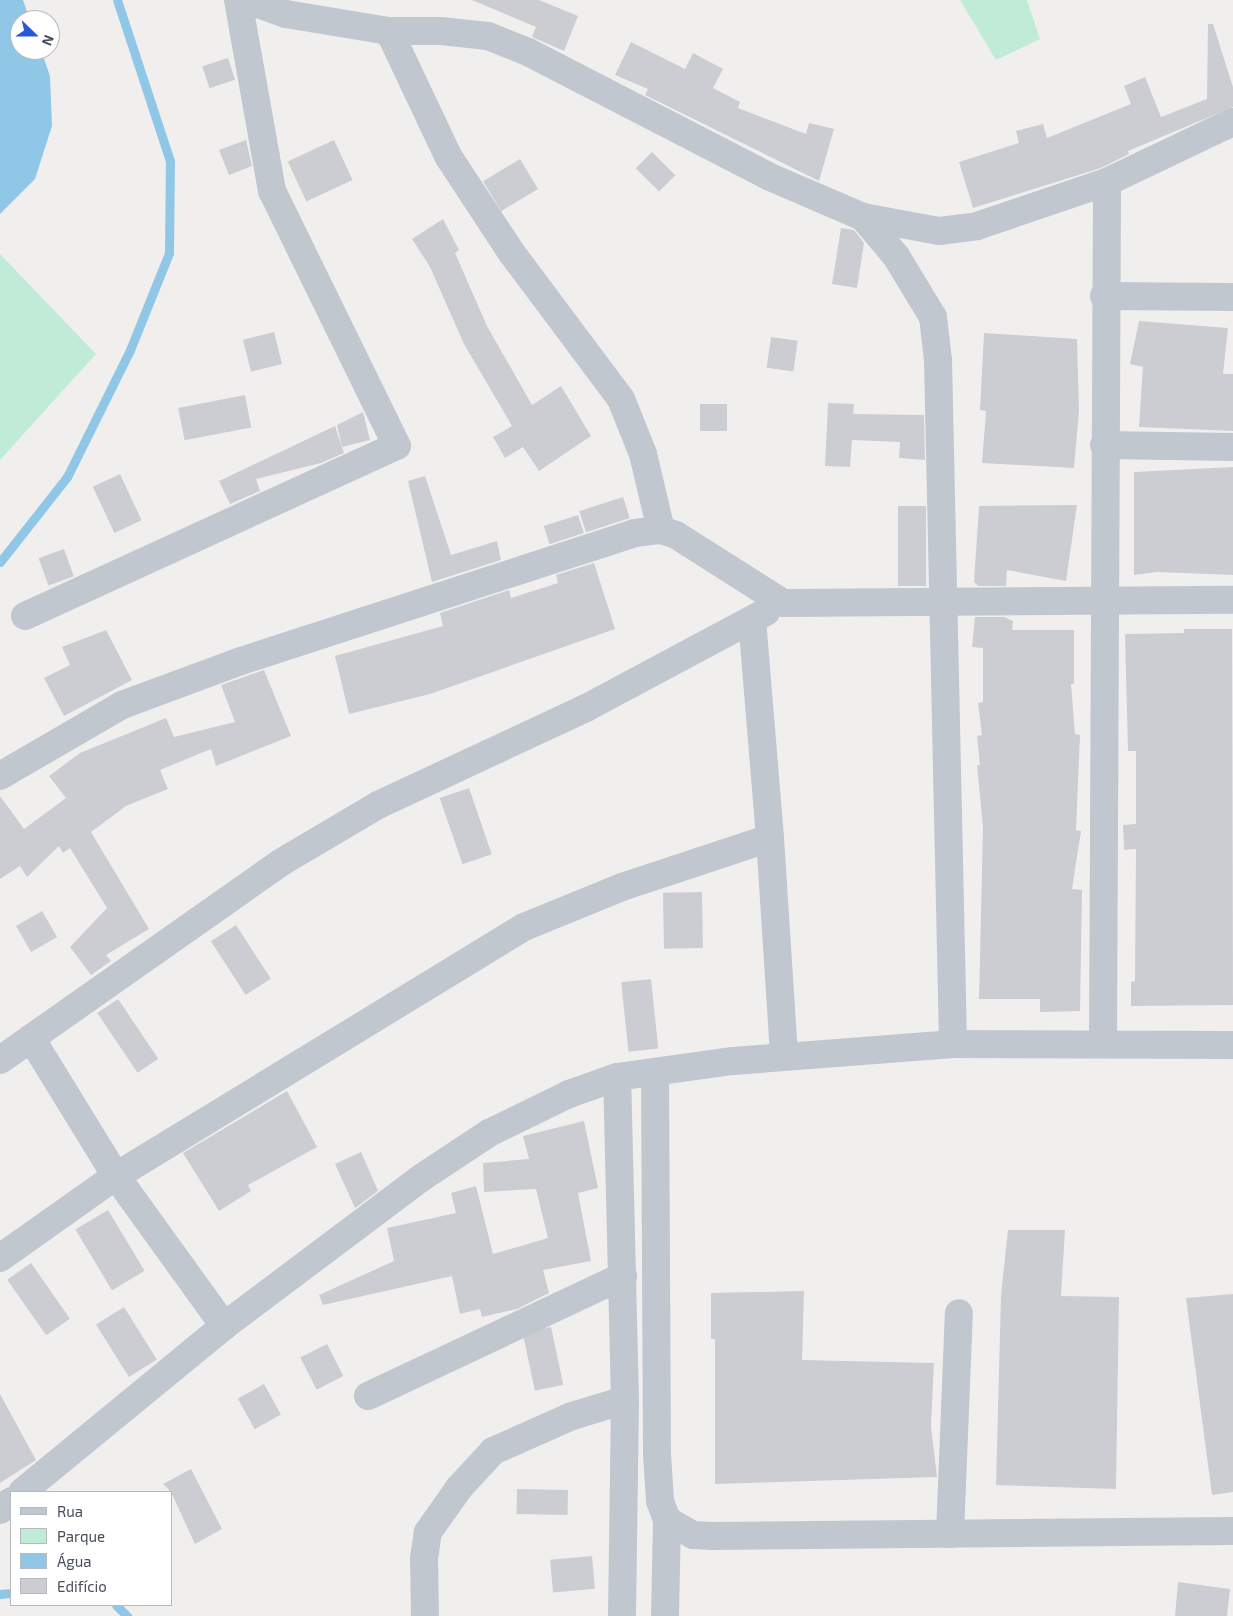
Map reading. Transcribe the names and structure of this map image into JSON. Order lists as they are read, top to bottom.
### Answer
{
  "legend": [
    "Rua",
    "Parque",
    "Água",
    "Edifício"
  ],
  "north": "right"
}
